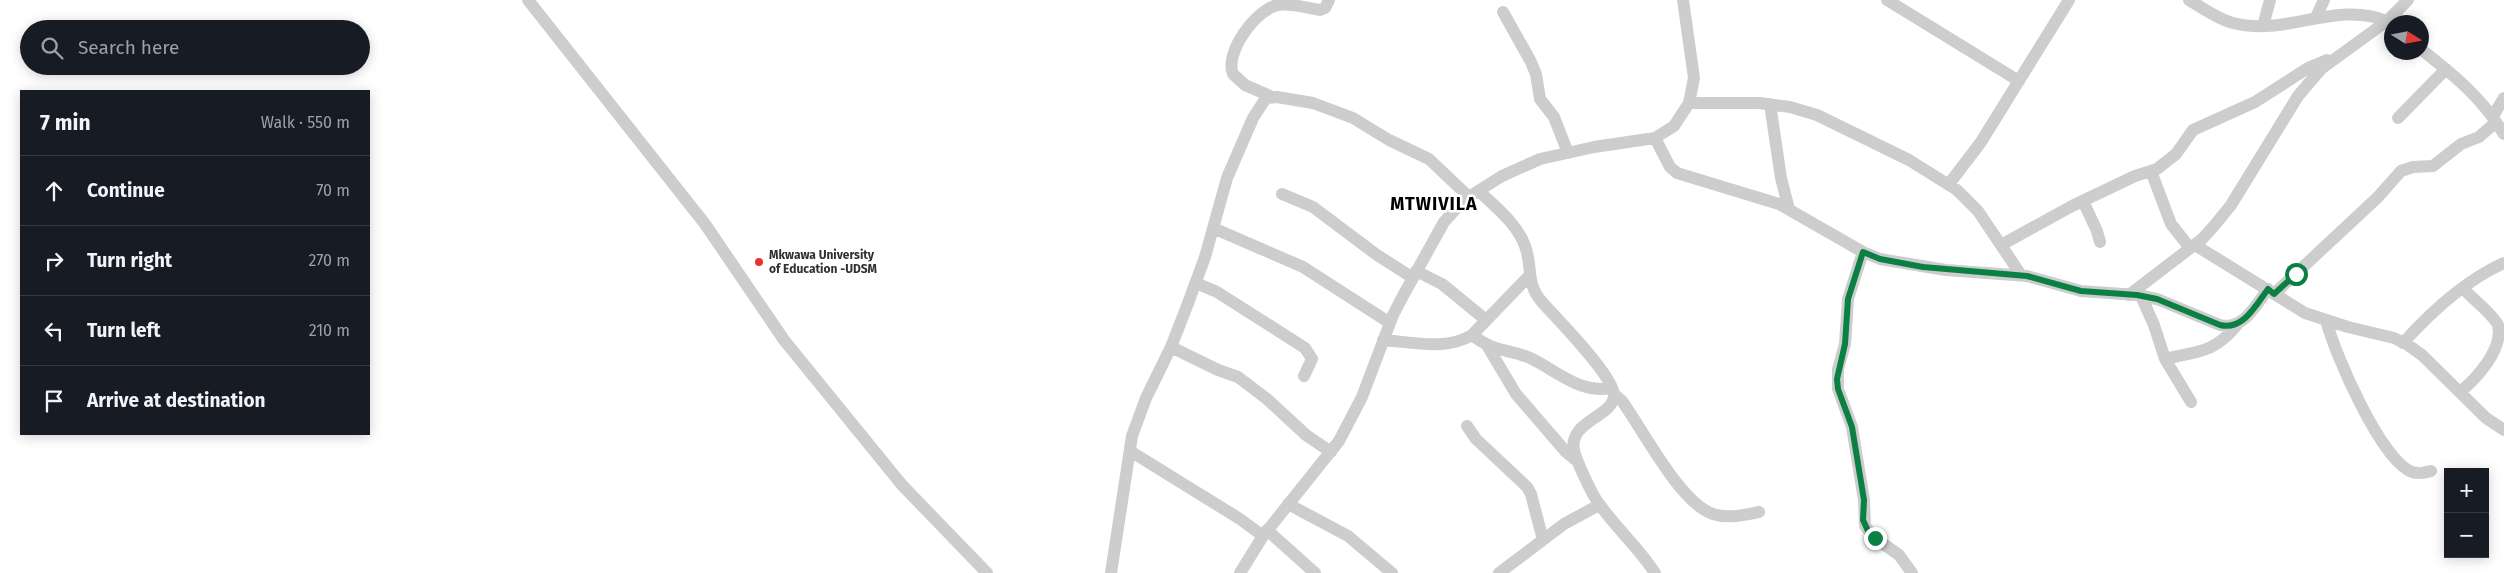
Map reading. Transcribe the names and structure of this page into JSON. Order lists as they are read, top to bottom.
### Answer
{
  "districts": ["MTWIVILA"],
  "places": ["Mkwawa University of Education -UDSM"],
  "north": "right",
  "page": {
    "search": "Search here",
    "heading": ["7 min", "Walk · 550 m"],
    "list": [
      ["Continue", "70 m"],
      ["Turn right", "270 m"],
      ["Turn left", "210 m"],
      "Arrive at destination"
    ],
    "map_buttons": ["+", "−"]
  }
}
